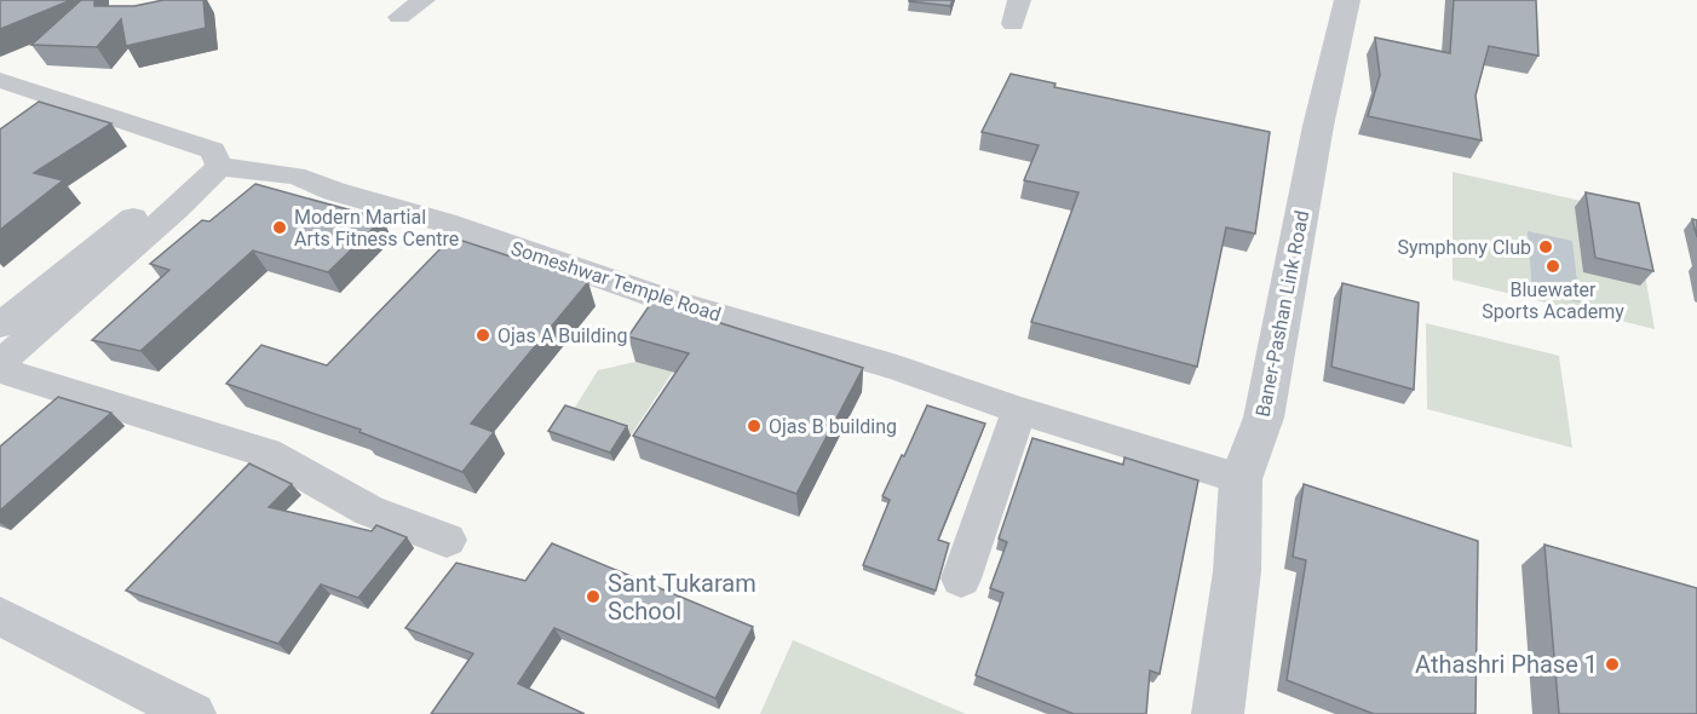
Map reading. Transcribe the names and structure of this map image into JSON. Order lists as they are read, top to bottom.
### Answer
{
  "streets": {
    "street": ["Someshwar Temple Road", "Baner-Pashan Link Road"]
  },
  "crossings": [
    ["Someshwar Temple Road", "Baner-Pashan Link Road"]
  ],
  "places": [
    "Modern Martial Arts Fitness Centre",
    "Symphony Club",
    "Bluewater Sports Academy",
    "Ojas A Building",
    "Ojas B building",
    "Sant Tukaram School",
    "Athashri Phase 1"
  ]
}
